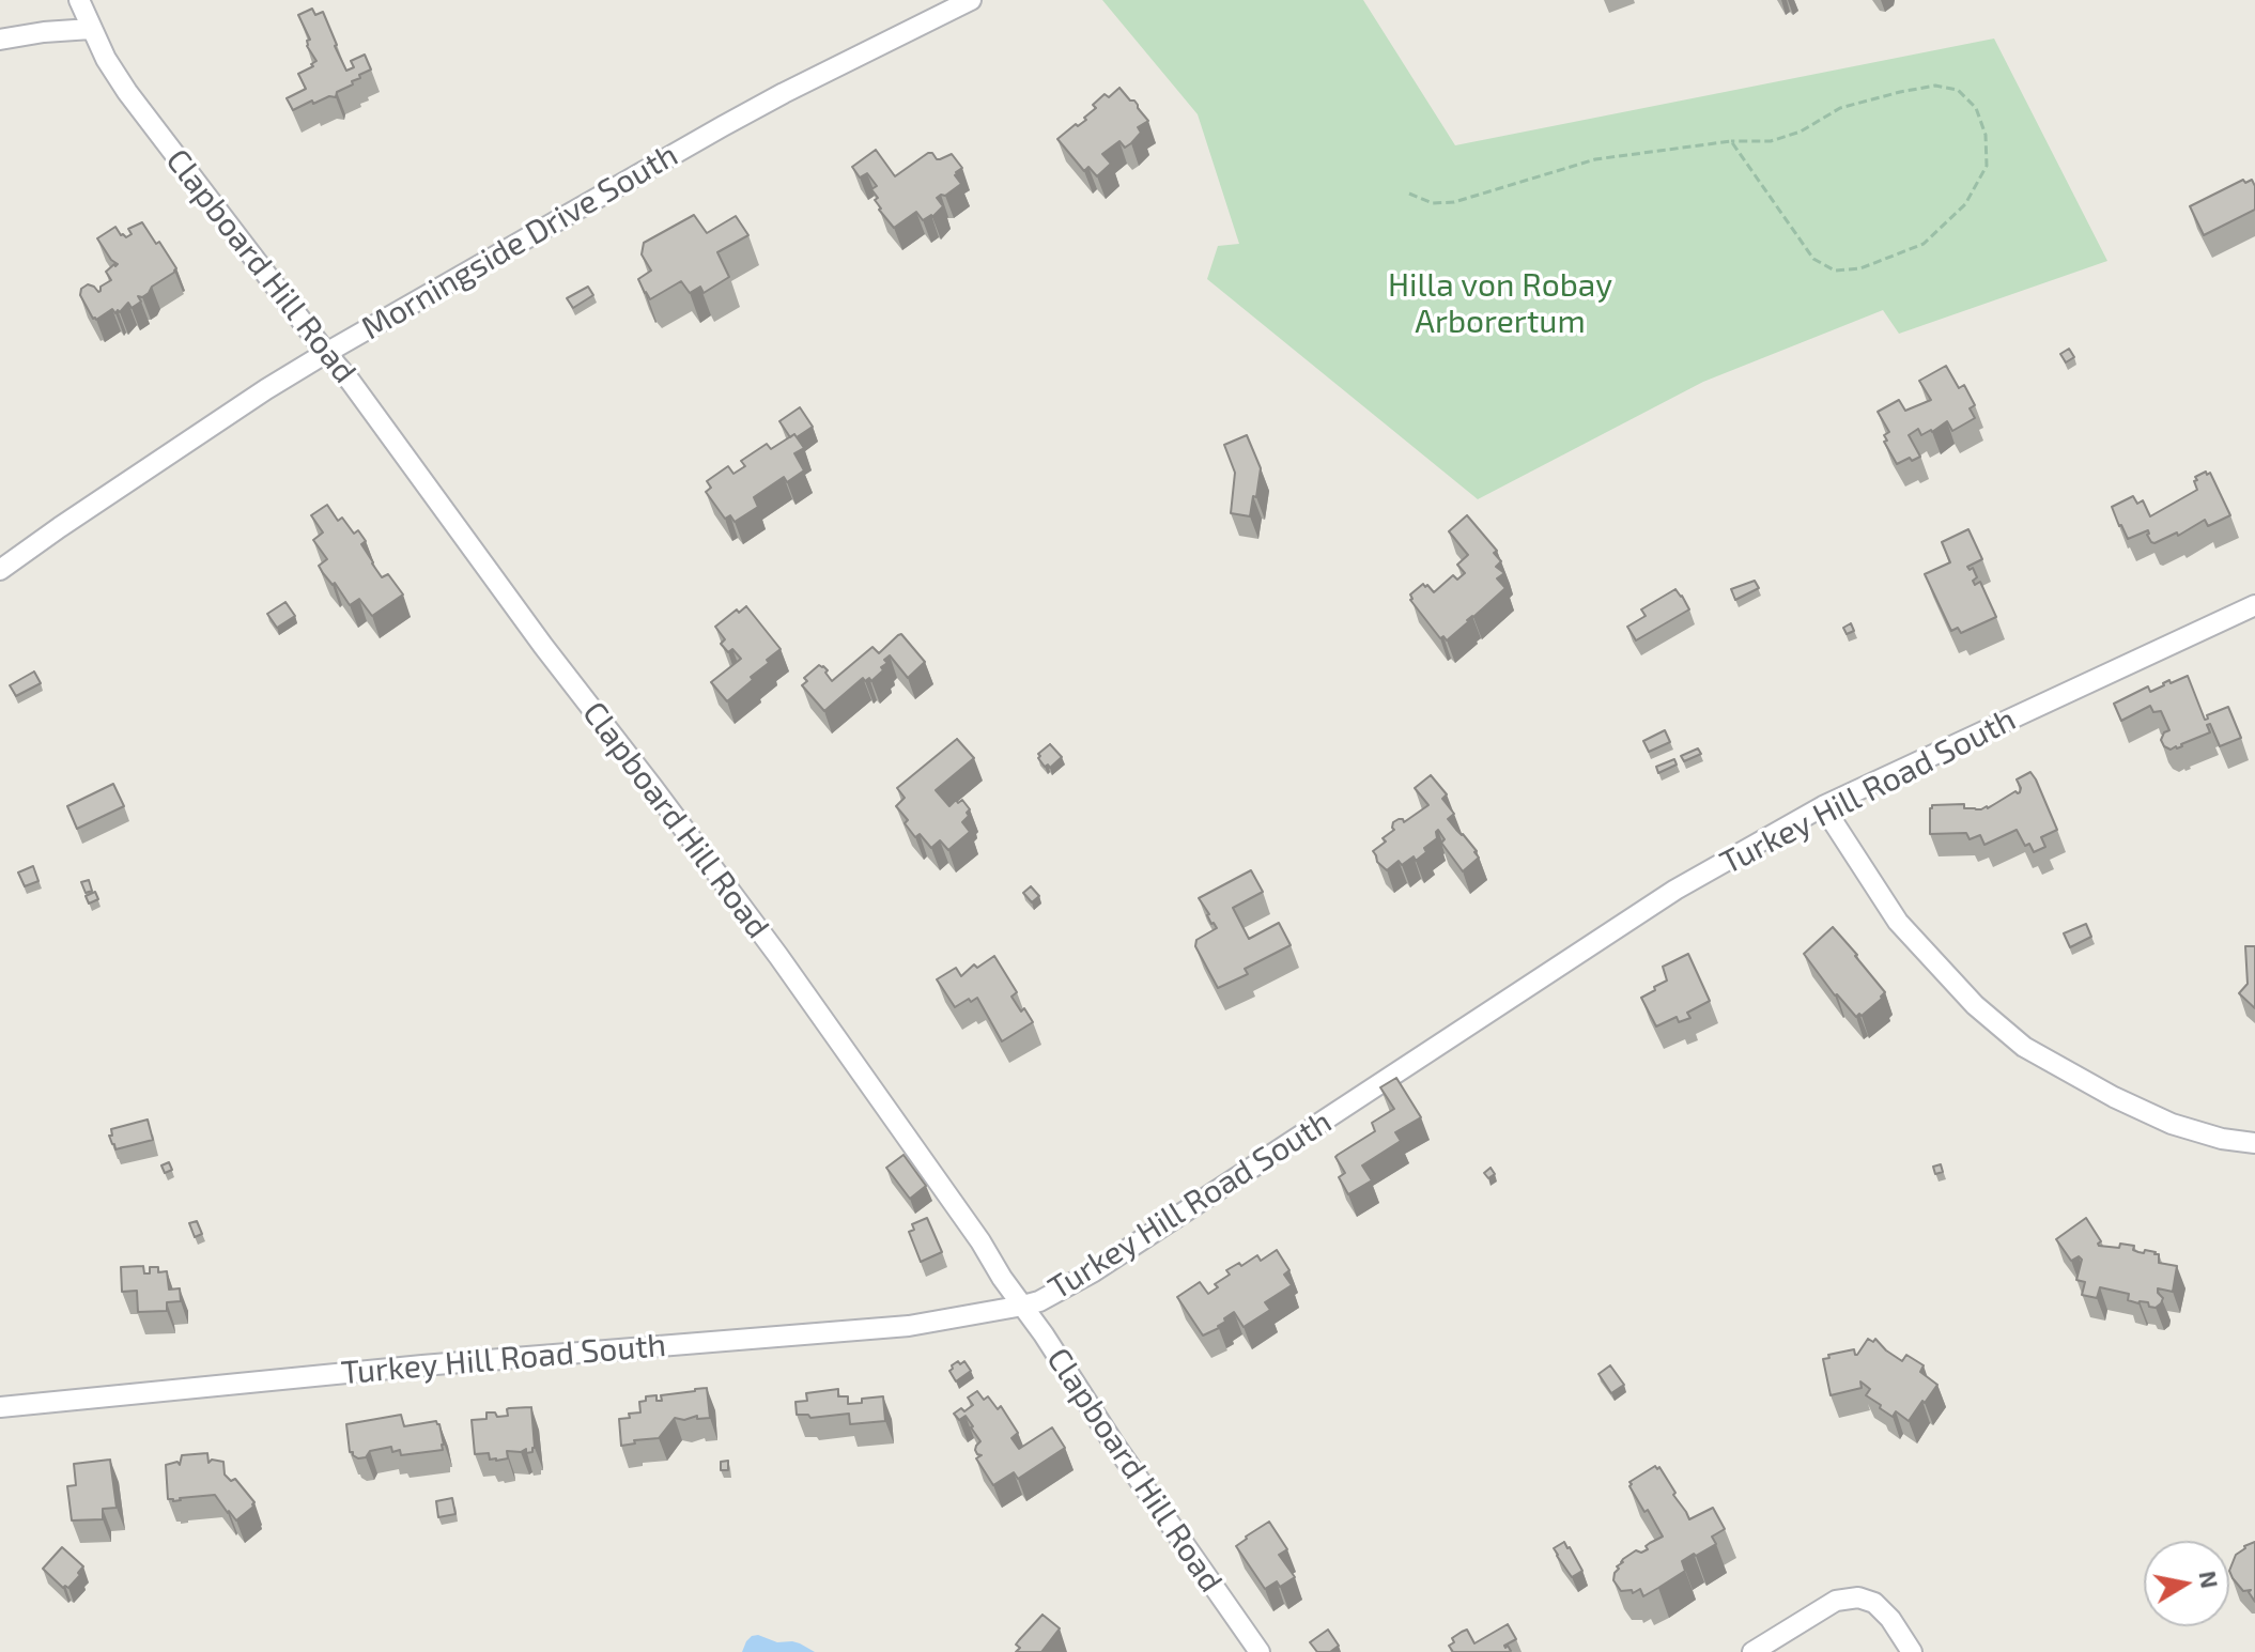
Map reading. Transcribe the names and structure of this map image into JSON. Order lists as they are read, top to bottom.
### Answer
{
  "streets": {
    "street": ["Morningside Drive South", "Clapboard Hill Road", "Turkey Hill Road South"]
  },
  "crossings": [
    ["Morningside Drive South", "Clapboard Hill Road"],
    ["Clapboard Hill Road", "Turkey Hill Road South"]
  ],
  "parks": ["Hilla von Robay Arborertum"],
  "north": "right"
}
